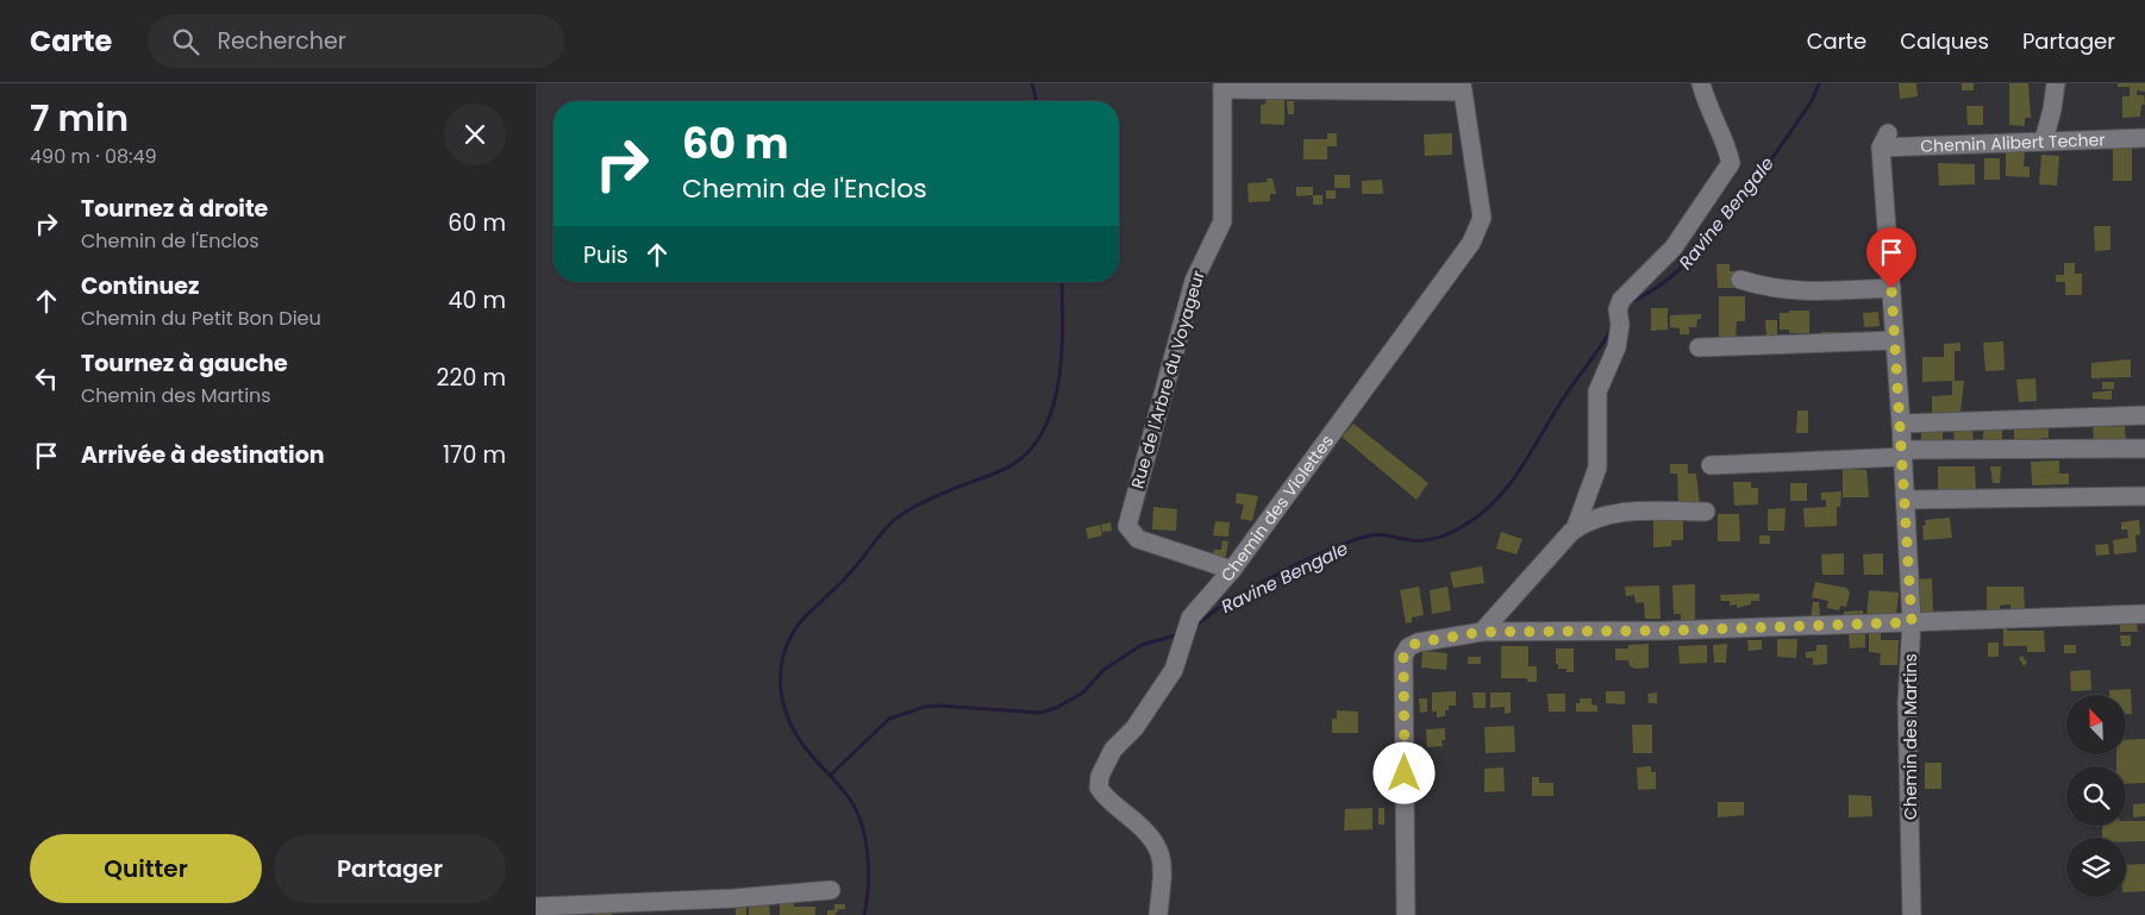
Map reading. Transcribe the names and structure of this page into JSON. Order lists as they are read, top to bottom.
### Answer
{
  "streets": {
    "street": [
      "Chemin Alibert Techer",
      "Rue de l'Arbre du Voyageur",
      "Chemin des Violettes",
      "Chemin des Martins"
    ]
  },
  "crossings": [
    ["Chemin Alibert Techer", "Chemin des Martins"],
    ["Rue de l'Arbre du Voyageur", "Chemin des Violettes"]
  ],
  "water": ["Ravine Bengale"],
  "north": "top left",
  "page": {
    "header": "Carte",
    "search": "Rechercher",
    "nav": ["Carte", "Calques", "Partager"],
    "heading": ["7 min", "490 m · 08:49"],
    "turn": ["60 m", "Chemin de l'Enclos"],
    "list": [
      {
        "name": "Tournez à droite",
        "note": "Chemin de l'Enclos",
        "value": "60 m"
      },
      {
        "name": "Continuez",
        "note": "Chemin du Petit Bon Dieu",
        "value": "40 m"
      },
      {
        "name": "Tournez à gauche",
        "note": "Chemin des Martins",
        "value": "220 m"
      },
      {
        "name": "Arrivée à destination",
        "value": "170 m"
      }
    ],
    "then": "Puis",
    "buttons": ["Quitter", "Partager"]
  }
}
